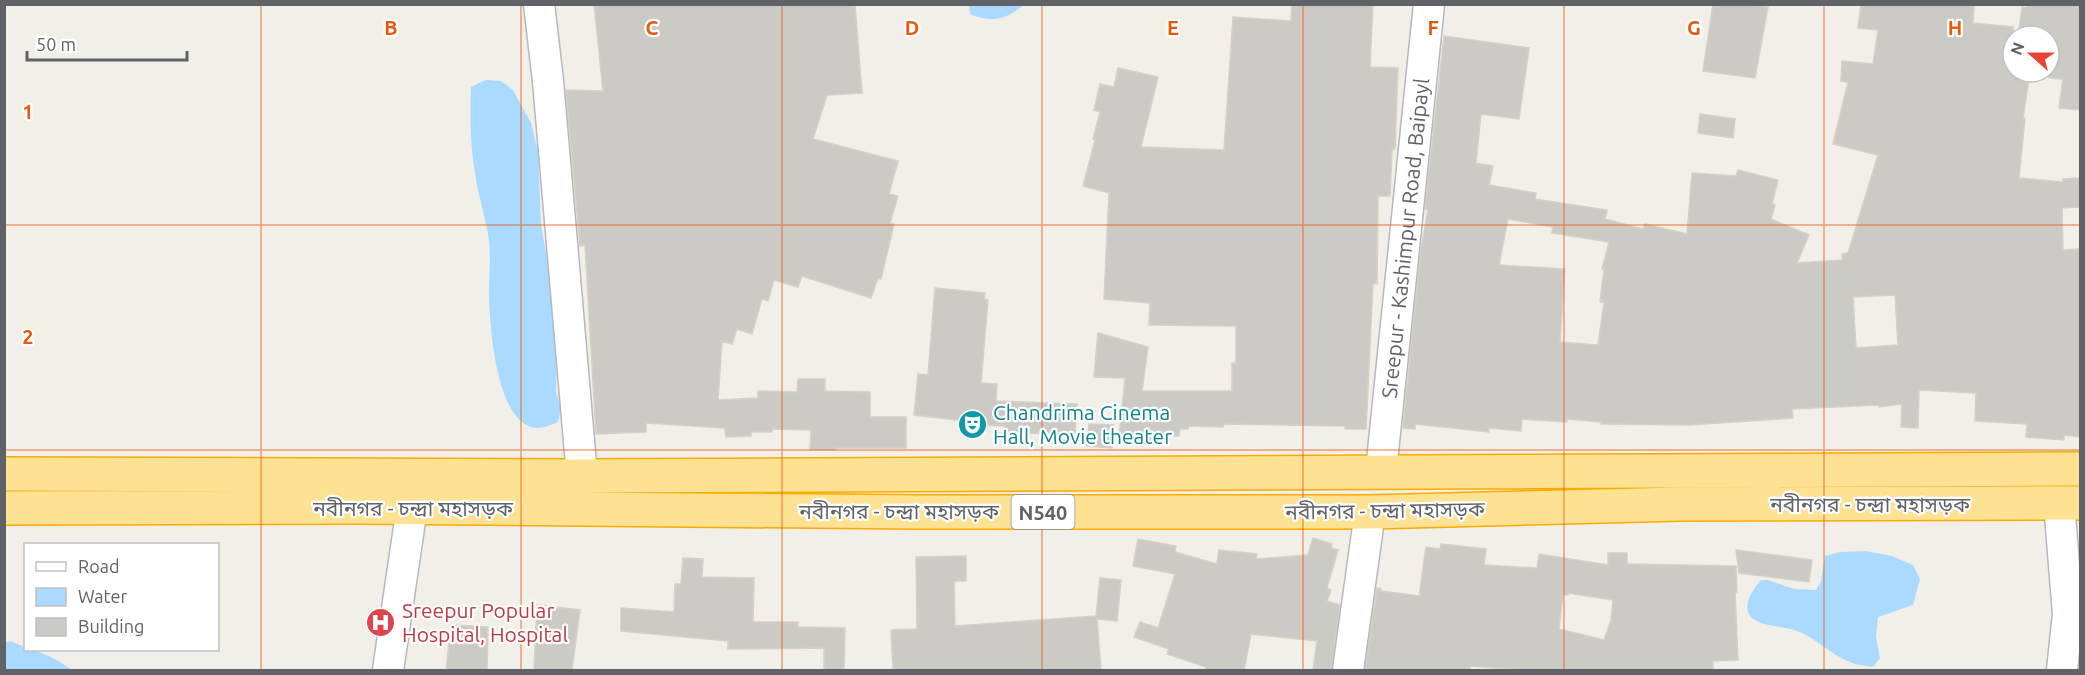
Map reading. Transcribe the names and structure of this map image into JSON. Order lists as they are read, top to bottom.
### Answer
{
  "streets": {
    "highway": ["নবীনগর - চন্দ্রা মহাসড়ক", "N540"],
    "street": ["Sreepur - Kashimpur Road, Baipayl"]
  },
  "crossings": [
    ["Sreepur - Kashimpur Road, Baipayl", "নবীনগর - চন্দ্রা মহাসড়ক"]
  ],
  "places": {
    "theatre": ["Chandrima Cinema Hall, Movie theater"],
    "hospital": ["Sreepur Popular Hospital, Hospital"]
  },
  "legend": ["Road", "Water", "Building"],
  "scale_bar": "50 m",
  "north": "left",
  "grid": {
    "columns": [
      "B",
      "C",
      "D",
      "E",
      "F",
      "G",
      "H"
    ],
    "rows": ["1", "2"]
  }
}
